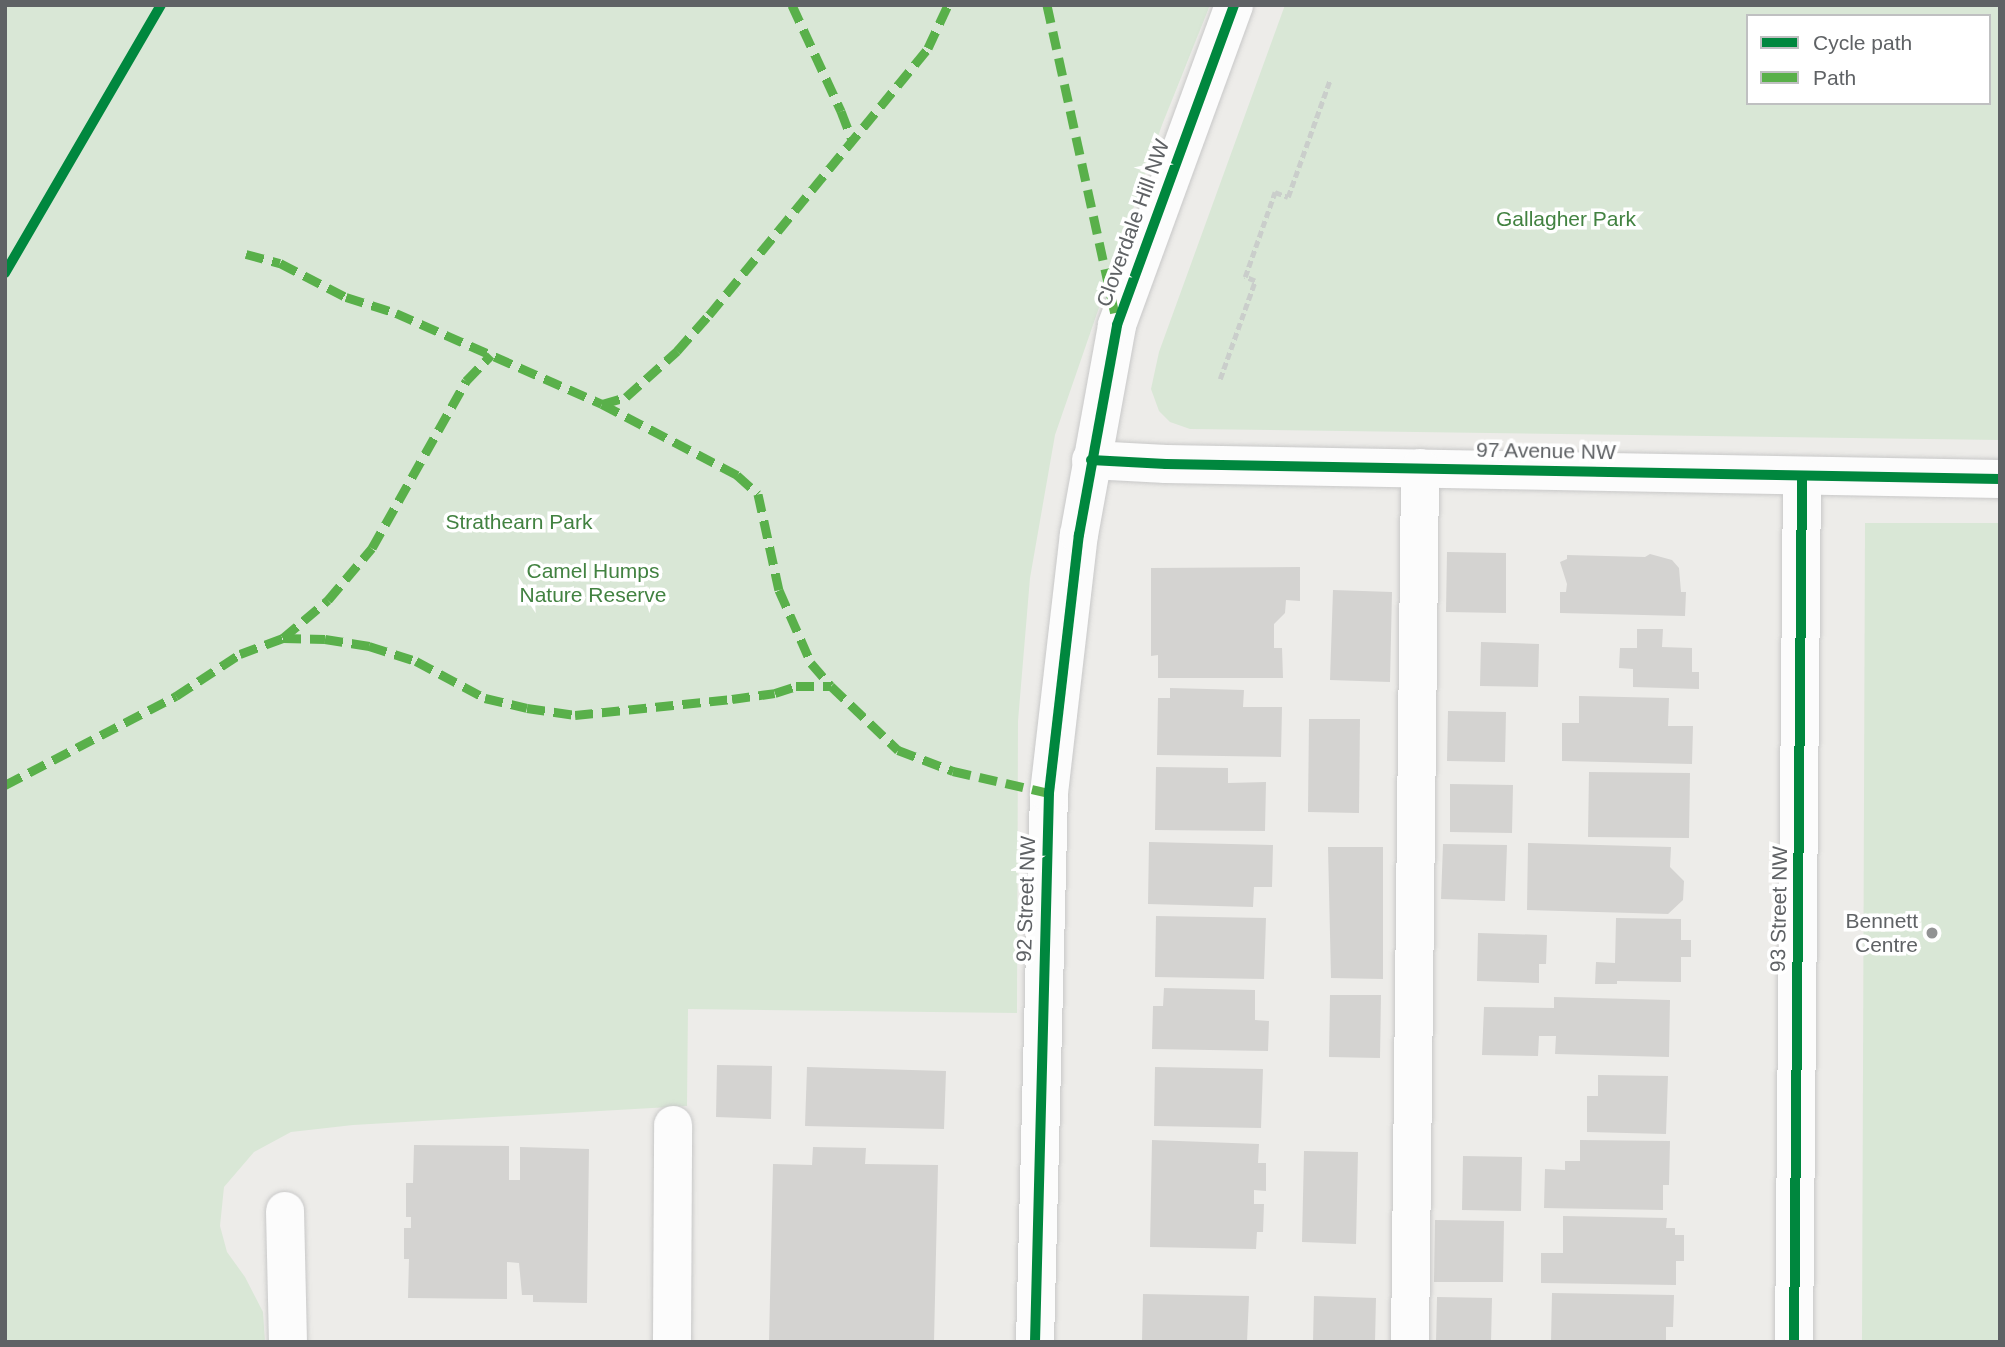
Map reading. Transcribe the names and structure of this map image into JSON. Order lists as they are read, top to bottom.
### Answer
{
  "streets": {
    "street": [
      "Cloverdale Hill NW",
      "97 Avenue NW",
      "92 Street NW",
      "93 Street NW"
    ]
  },
  "crossings": [
    ["Cloverdale Hill NW", "97 Avenue NW"],
    ["Cloverdale Hill NW", "92 Street NW"],
    ["97 Avenue NW", "92 Street NW"],
    ["97 Avenue NW", "93 Street NW"]
  ],
  "parks": ["Gallagher Park", "Strathearn Park", "Camel Humps Nature Reserve"],
  "places": ["Bennett Centre"],
  "legend": ["Cycle path", "Path"]
}
